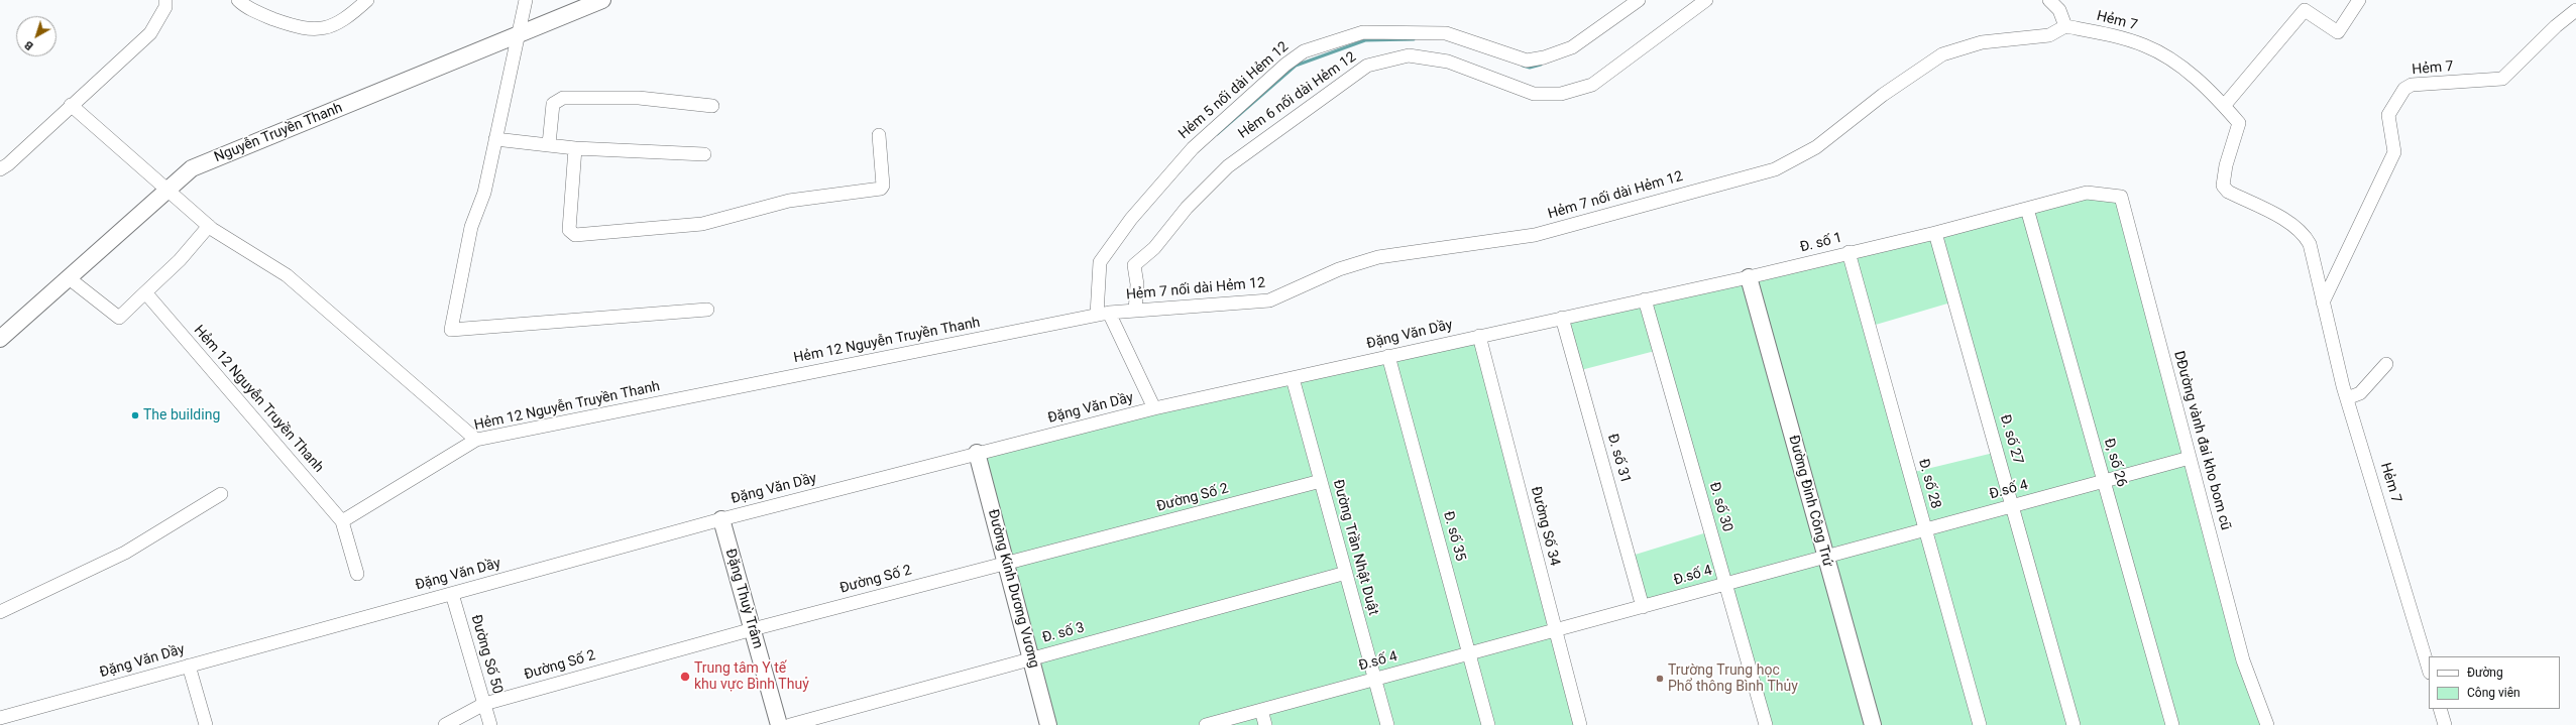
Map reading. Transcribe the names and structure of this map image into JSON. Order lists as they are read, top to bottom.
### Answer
{
  "streets": {
    "street": [
      "Hẻm 7",
      "Hẻm 5 nối dài Hẻm 12",
      "Hẻm 6 nối dài Hẻm 12",
      "Nguyễn Truyền Thanh",
      "Hẻm 7 nối dài Hẻm 12",
      "Đ. số 1",
      "Đặng Văn Dầy",
      "Hẻm 12 Nguyễn Truyền Thanh",
      "Đ. số 27",
      "DĐường vành đai kho bom cũ",
      "Đ. số 31",
      "Đ, số 26",
      "Đ. số 28",
      "Đ.số 4",
      "Đường Số 2",
      "Đường Đinh Công Trứ",
      "Đ. số 30",
      "Đường Số 34",
      "Đ. số 35",
      "Đường Trần Nhật Duật",
      "Đường Kinh Dương Vương",
      "Đặng Thuỳ Trâm",
      "Đ. số 3",
      "Đường Số 50"
    ]
  },
  "crossings": [
    ["Hẻm 7", "Hẻm 7 nối dài Hẻm 12"],
    ["Hẻm 5 nối dài Hẻm 12", "Hẻm 7 nối dài Hẻm 12"],
    ["Hẻm 5 nối dài Hẻm 12", "Hẻm 12 Nguyễn Truyền Thanh"],
    ["Hẻm 6 nối dài Hẻm 12", "Hẻm 7 nối dài Hẻm 12"],
    ["Hẻm 7 nối dài Hẻm 12", "Hẻm 12 Nguyễn Truyền Thanh"],
    ["Đ. số 1", "Đặng Văn Dầy"],
    ["Đ. số 1", "Đ. số 27"],
    ["Đ. số 1", "DĐường vành đai kho bom cũ"],
    ["Đ. số 1", "Đ. số 31"],
    ["Đ. số 1", "Đ, số 26"],
    ["Đ. số 1", "Đ. số 28"],
    ["Đ. số 1", "Đường Đinh Công Trứ"],
    ["Đ. số 1", "Đ. số 30"],
    ["Đặng Văn Dầy", "Đ. số 31"],
    ["Đặng Văn Dầy", "Đường Số 34"],
    ["Đặng Văn Dầy", "Đ. số 35"],
    ["Đặng Văn Dầy", "Đường Trần Nhật Duật"],
    ["Đặng Văn Dầy", "Đường Kinh Dương Vương"],
    ["Đặng Văn Dầy", "Đặng Thuỳ Trâm"],
    ["Đặng Văn Dầy", "Đường Số 50"],
    ["Đ. số 27", "Đ.số 4"],
    ["DĐường vành đai kho bom cũ", "Đ.số 4"],
    ["Đ. số 31", "Đ.số 4"],
    ["Đ, số 26", "Đ.số 4"],
    ["Đ. số 28", "Đ.số 4"],
    ["Đ.số 4", "Đường Đinh Công Trứ"],
    ["Đ.số 4", "Đ. số 30"],
    ["Đ.số 4", "Đường Số 34"],
    ["Đ.số 4", "Đ. số 35"],
    ["Đ.số 4", "Đường Trần Nhật Duật"],
    ["Đường Số 2", "Đường Trần Nhật Duật"],
    ["Đường Số 2", "Đường Kinh Dương Vương"],
    ["Đường Số 2", "Đặng Thuỳ Trâm"],
    ["Đường Số 2", "Đường Số 50"],
    ["Đường Trần Nhật Duật", "Đ. số 3"],
    ["Đường Kinh Dương Vương", "Đ. số 3"]
  ],
  "places": ["The building", "Trung tâm Y tế khu vực Bình Thuỷ", "Trường Trung học Phổ thông Bình Thủy"],
  "legend": ["Đường", "Công viên"],
  "north": "bottom left"
}
